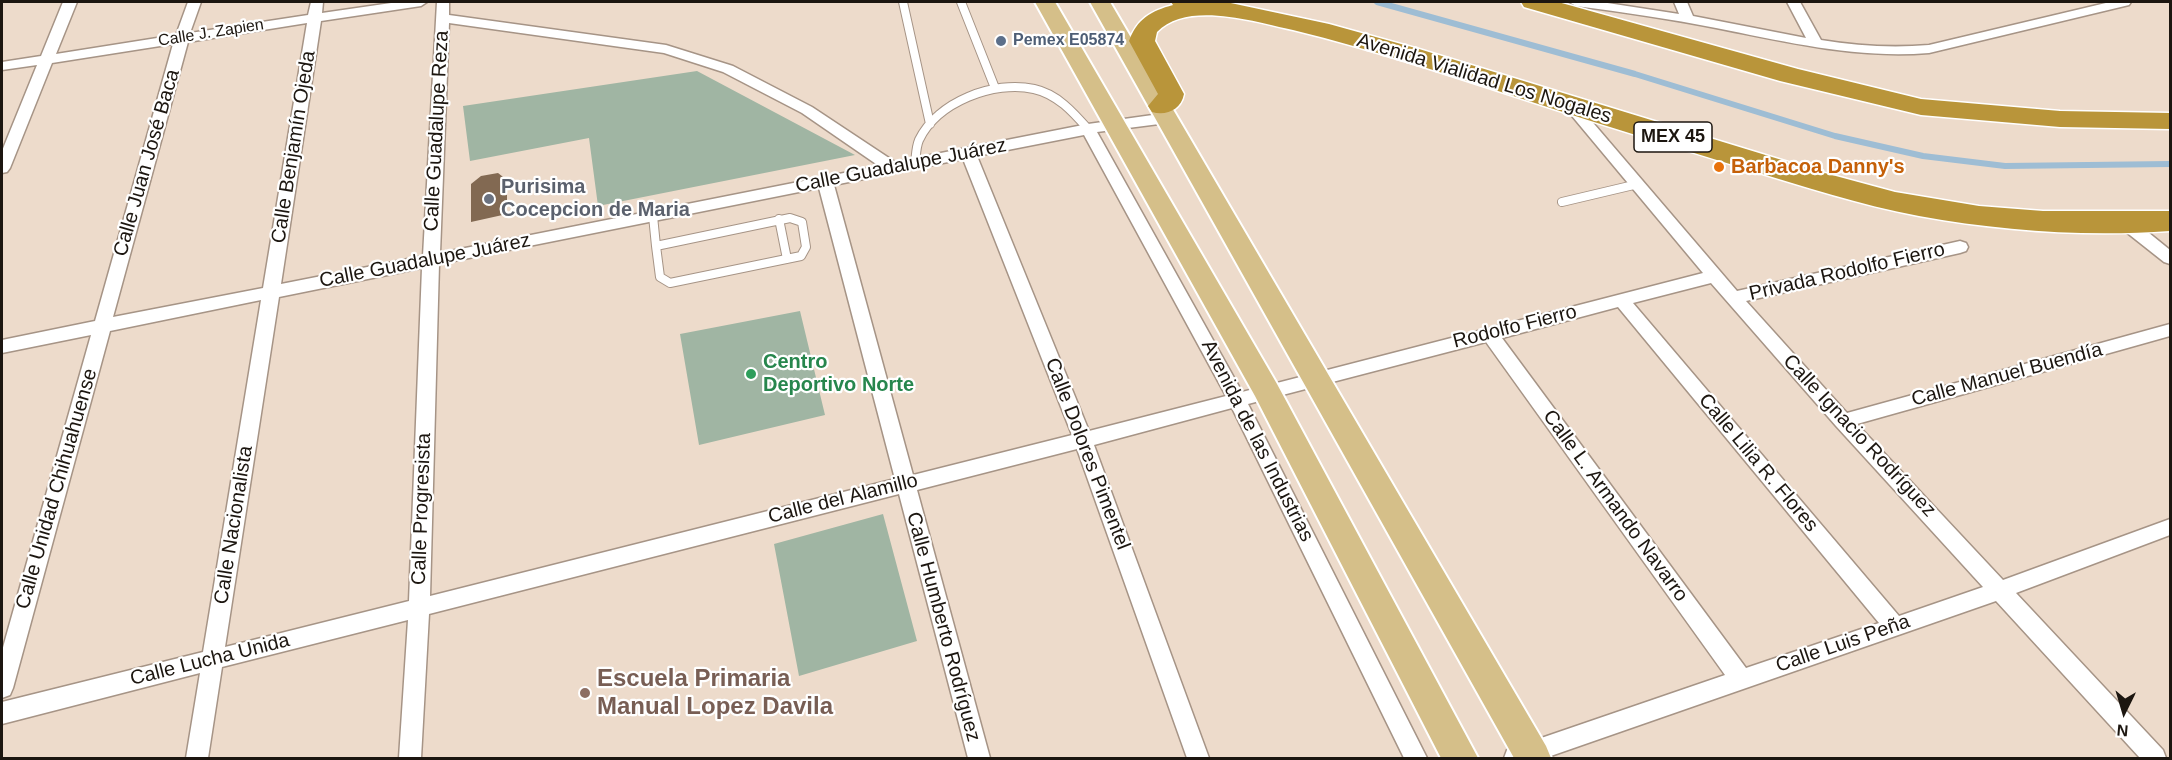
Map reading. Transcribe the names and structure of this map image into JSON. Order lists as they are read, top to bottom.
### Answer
{
  "streets": {
    "highway": ["Avenida Vialidad Los Nogales", "MEX 45"],
    "main road": ["Avenida de las Industrias"],
    "street": [
      "Calle J. Zapien",
      "Calle Guadalupe Reza",
      "Calle Benjamín Ojeda",
      "Calle Juan José Baca",
      "Calle Guadalupe Juárez",
      "Privada Rodolfo Fierro",
      "Rodolfo Fierro",
      "Calle Manuel Buendía",
      "Calle Ignacio Rodríguez",
      "Calle Dolores Pimentel",
      "Calle Lilia R. Flores",
      "Calle Unidad Chihuahuense",
      "Calle del Alamillo",
      "Calle L. Armando Navarro",
      "Calle Progresista",
      "Calle Nacionalista",
      "Calle Humberto Rodríguez",
      "Calle Luis Peña",
      "Calle Lucha Unida"
    ]
  },
  "crossings": [
    ["Calle J. Zapien", "Calle Benjamín Ojeda"],
    ["Calle J. Zapien", "Calle Juan José Baca"],
    ["Avenida Vialidad Los Nogales", "Calle Ignacio Rodríguez"],
    ["Calle Guadalupe Reza", "Calle Guadalupe Juárez"],
    ["Calle Guadalupe Reza", "Calle Progresista"],
    ["Calle Benjamín Ojeda", "Calle Guadalupe Juárez"],
    ["Calle Benjamín Ojeda", "Calle Nacionalista"],
    ["Calle Juan José Baca", "Calle Guadalupe Juárez"],
    ["Calle Juan José Baca", "Calle Unidad Chihuahuense"],
    ["Calle Guadalupe Juárez", "Avenida de las Industrias"],
    ["Calle Guadalupe Juárez", "Calle Dolores Pimentel"],
    ["Calle Guadalupe Juárez", "Calle Unidad Chihuahuense"],
    ["Calle Guadalupe Juárez", "Calle Progresista"],
    ["Calle Guadalupe Juárez", "Calle Nacionalista"],
    ["Calle Guadalupe Juárez", "Calle Humberto Rodríguez"],
    ["Privada Rodolfo Fierro", "Calle Ignacio Rodríguez"],
    ["Rodolfo Fierro", "Calle Ignacio Rodríguez"],
    ["Rodolfo Fierro", "Avenida de las Industrias"],
    ["Rodolfo Fierro", "Calle Lilia R. Flores"],
    ["Rodolfo Fierro", "Calle L. Armando Navarro"],
    ["Calle Manuel Buendía", "Calle Ignacio Rodríguez"],
    ["Calle Ignacio Rodríguez", "Calle Luis Peña"],
    ["Avenida de las Industrias", "Calle del Alamillo"],
    ["Calle Dolores Pimentel", "Calle del Alamillo"],
    ["Calle Lilia R. Flores", "Calle Luis Peña"],
    ["Calle del Alamillo", "Calle Progresista"],
    ["Calle del Alamillo", "Calle Humberto Rodríguez"],
    ["Calle del Alamillo", "Calle Lucha Unida"],
    ["Calle L. Armando Navarro", "Calle Luis Peña"],
    ["Calle Progresista", "Calle Lucha Unida"],
    ["Calle Nacionalista", "Calle Lucha Unida"]
  ],
  "places": [
    "Pemex E05874",
    "Barbacoa Danny's",
    "Purisima Cocepcion de Maria",
    "Centro Deportivo Norte",
    "Escuela Primaria Manual Lopez Davila"
  ],
  "north": "bottom"
}
